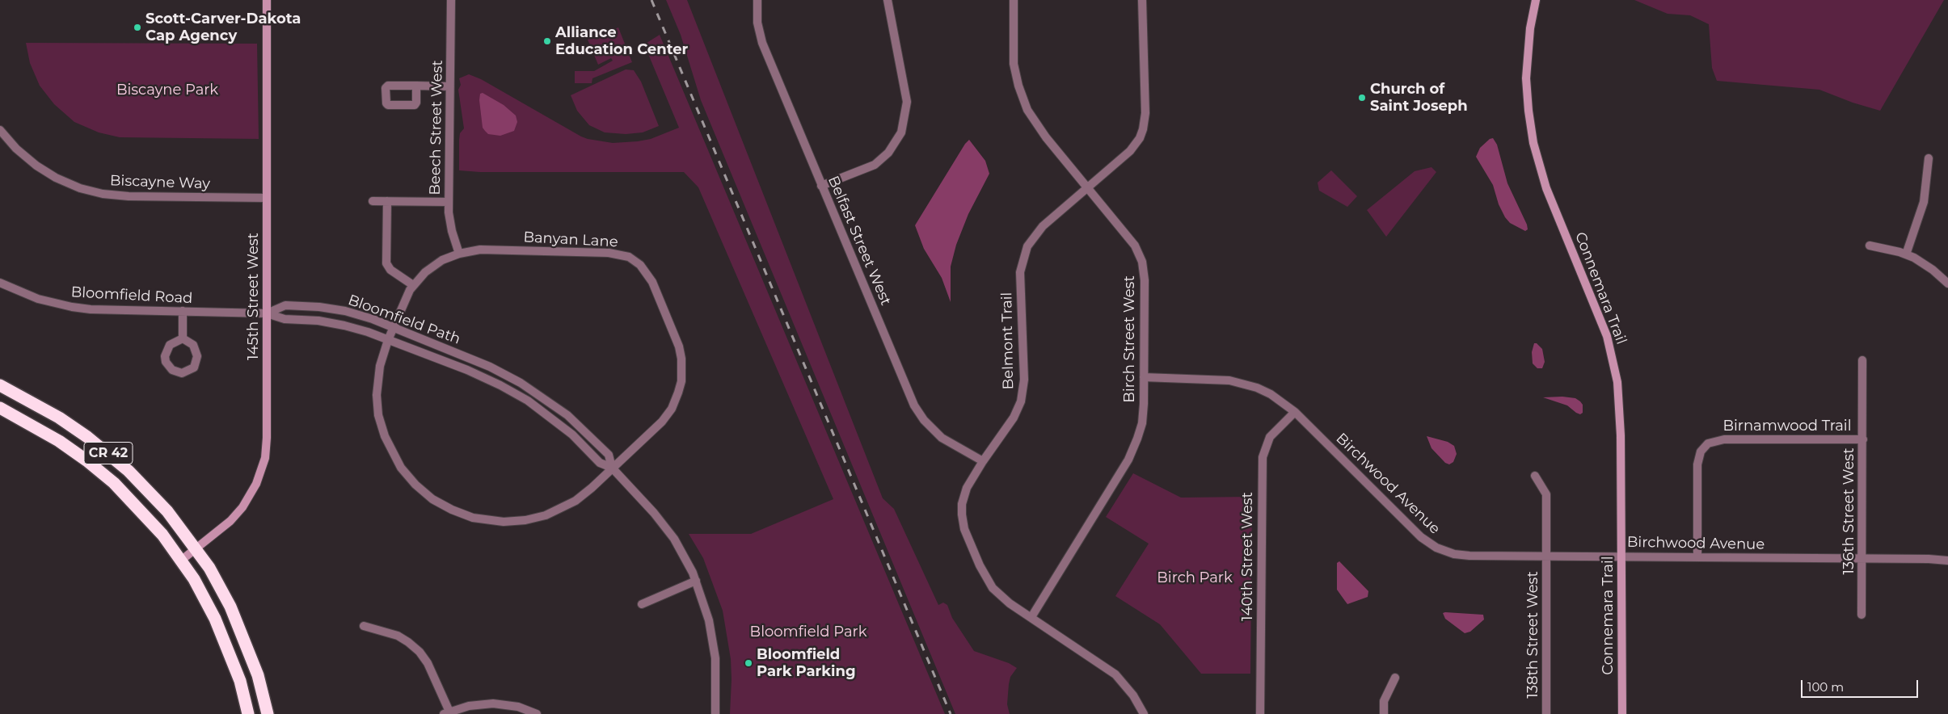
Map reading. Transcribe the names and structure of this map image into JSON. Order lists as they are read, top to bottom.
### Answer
{
  "streets": {
    "highway": ["CR 42"],
    "street": [
      "Beech Street West",
      "Biscayne Way",
      "Banyan Lane",
      "Belfast Street West",
      "Connemara Trail",
      "Bloomfield Road",
      "145th Street West",
      "Bloomfield Path",
      "Birch Street West",
      "Belmont Trail",
      "Birnamwood Trail",
      "Birchwood Avenue",
      "136th Street West",
      "140th Street West",
      "138th Street West"
    ]
  },
  "crossings": [
    ["Beech Street West", "Banyan Lane"],
    ["Biscayne Way", "145th Street West"],
    ["Banyan Lane", "Bloomfield Path"],
    ["Belfast Street West", "Belmont Trail"],
    ["Connemara Trail", "Birchwood Avenue"],
    ["Bloomfield Road", "145th Street West"],
    ["Bloomfield Road", "Bloomfield Path"],
    ["145th Street West", "Bloomfield Path"],
    ["145th Street West", "CR 42"],
    ["Birch Street West", "Belmont Trail"],
    ["Birch Street West", "Birchwood Avenue"],
    ["Birnamwood Trail", "Birchwood Avenue"],
    ["Birnamwood Trail", "136th Street West"],
    ["Birchwood Avenue", "136th Street West"],
    ["Birchwood Avenue", "140th Street West"],
    ["Birchwood Avenue", "138th Street West"]
  ],
  "parks": ["Biscayne Park", "Birch Park", "Bloomfield Park"],
  "places": [
    "Scott-Carver-Dakota Cap Agency",
    "Alliance Education Center",
    "Church of Saint Joseph",
    "Bloomfield Park Parking"
  ],
  "scale_bar": "100 m"
}
